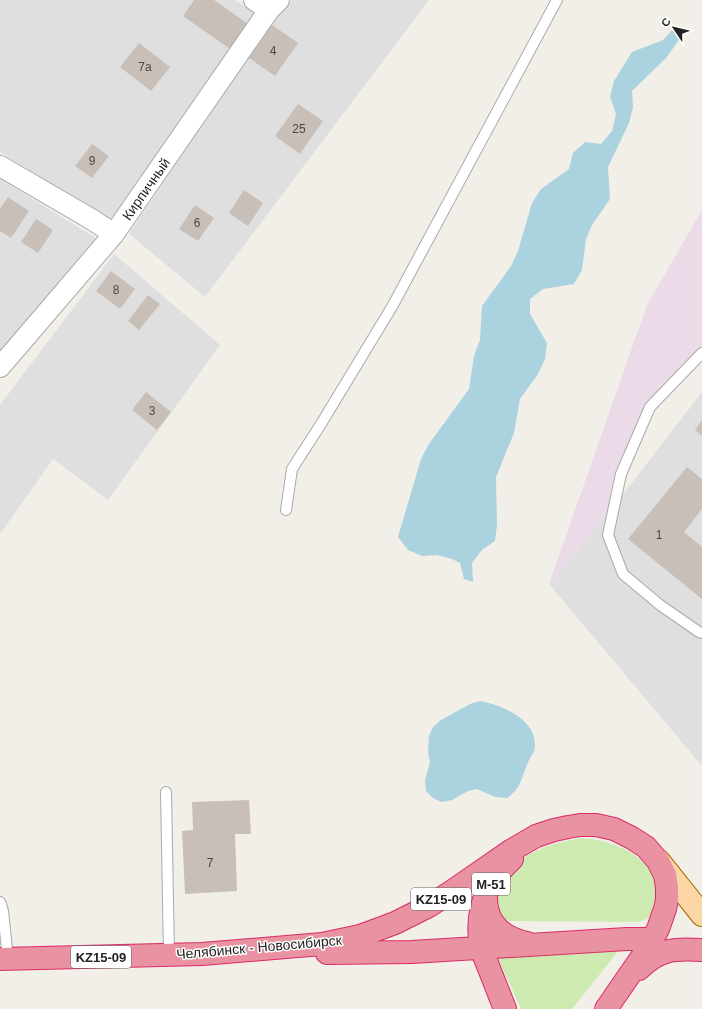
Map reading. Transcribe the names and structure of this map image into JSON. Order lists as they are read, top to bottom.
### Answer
{
  "streets": {
    "highway": ["M-51", "KZ15-09", "Челябинск - Новосибирск"],
    "street": ["Кирпичный"]
  },
  "crossings": [
    ["M-51", "KZ15-09"],
    ["M-51", "Челябинск - Новосибирск"],
    ["KZ15-09", "Челябинск - Новосибирск"]
  ],
  "house_numbers": [
    "4",
    "7а",
    "25",
    "9",
    "6",
    "8",
    "3",
    "1",
    "7"
  ],
  "north": "top left"
}
